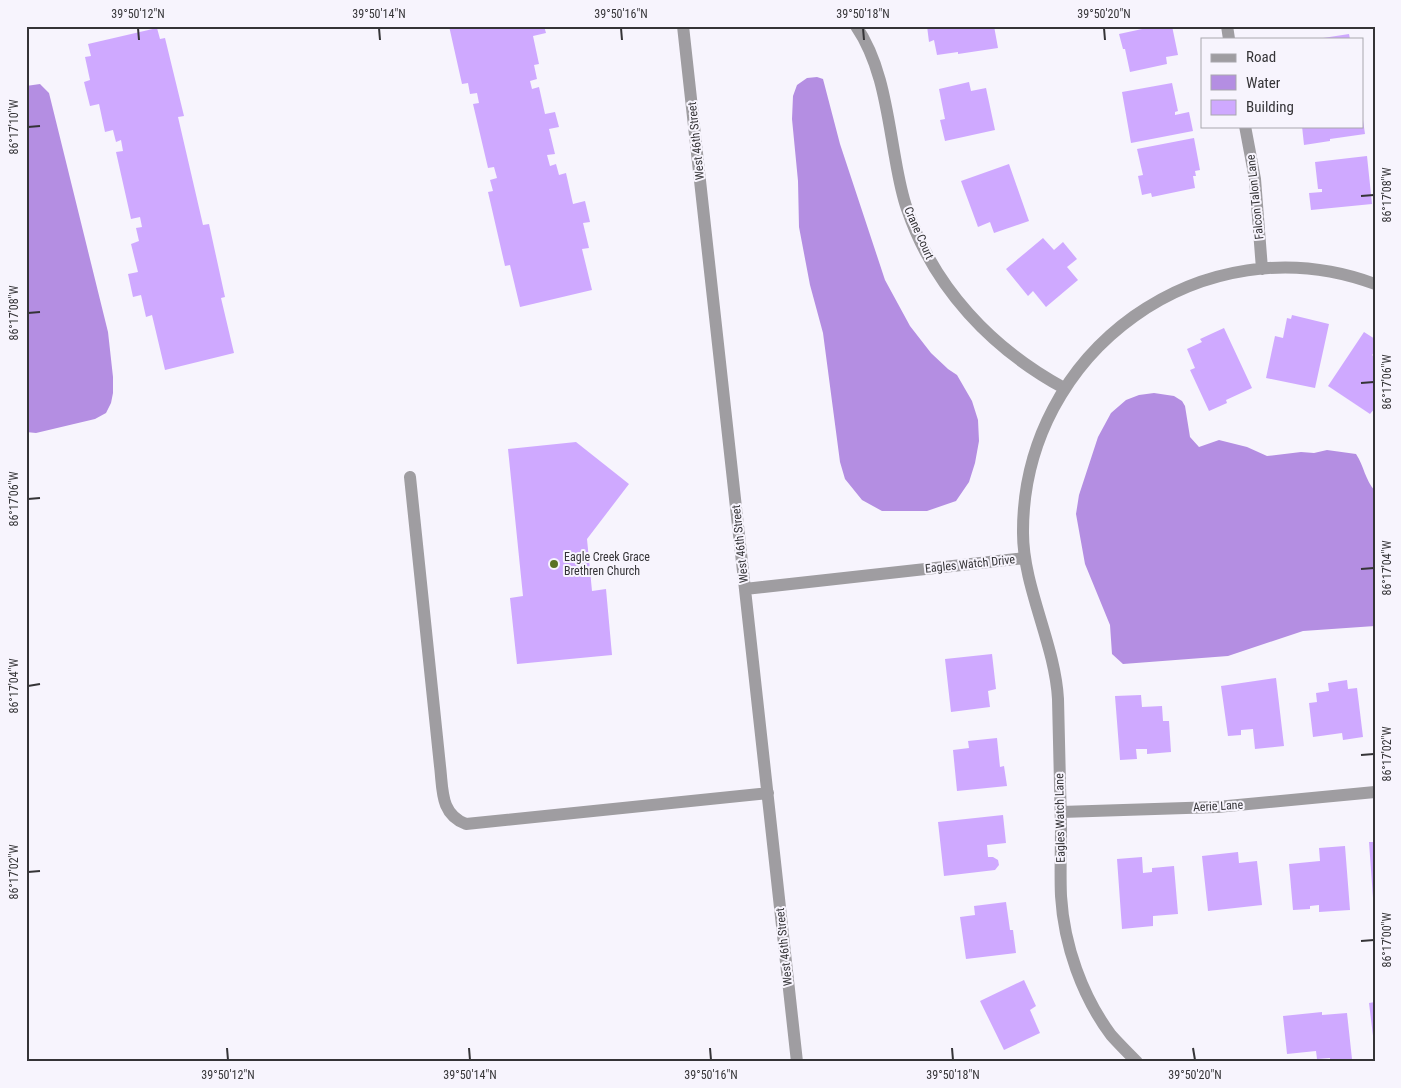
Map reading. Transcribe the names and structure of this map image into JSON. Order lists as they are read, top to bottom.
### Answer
{
  "streets": {
    "street": [
      "West 46th Street",
      "Falcon Talon Lane",
      "Crane Court",
      "Eagles Watch Drive",
      "Aerie Lane",
      "Eagles Watch Lane"
    ]
  },
  "crossings": [
    ["West 46th Street", "Eagles Watch Drive"],
    ["Falcon Talon Lane", "Eagles Watch Drive"],
    ["Crane Court", "Eagles Watch Drive"],
    ["Eagles Watch Drive", "Eagles Watch Lane"],
    ["Aerie Lane", "Eagles Watch Lane"]
  ],
  "places": ["Eagle Creek Grace Brethren Church"],
  "legend": ["Road", "Water", "Building"],
  "coordinates": [
    "39°50'12\"N",
    "39°50'14\"N",
    "39°50'16\"N",
    "39°50'18\"N",
    "39°50'20\"N",
    "86°17'10\"W",
    "86°17'08\"W",
    "86°17'06\"W",
    "86°17'04\"W",
    "86°17'02\"W",
    "86°17'00\"W"
  ]
}
